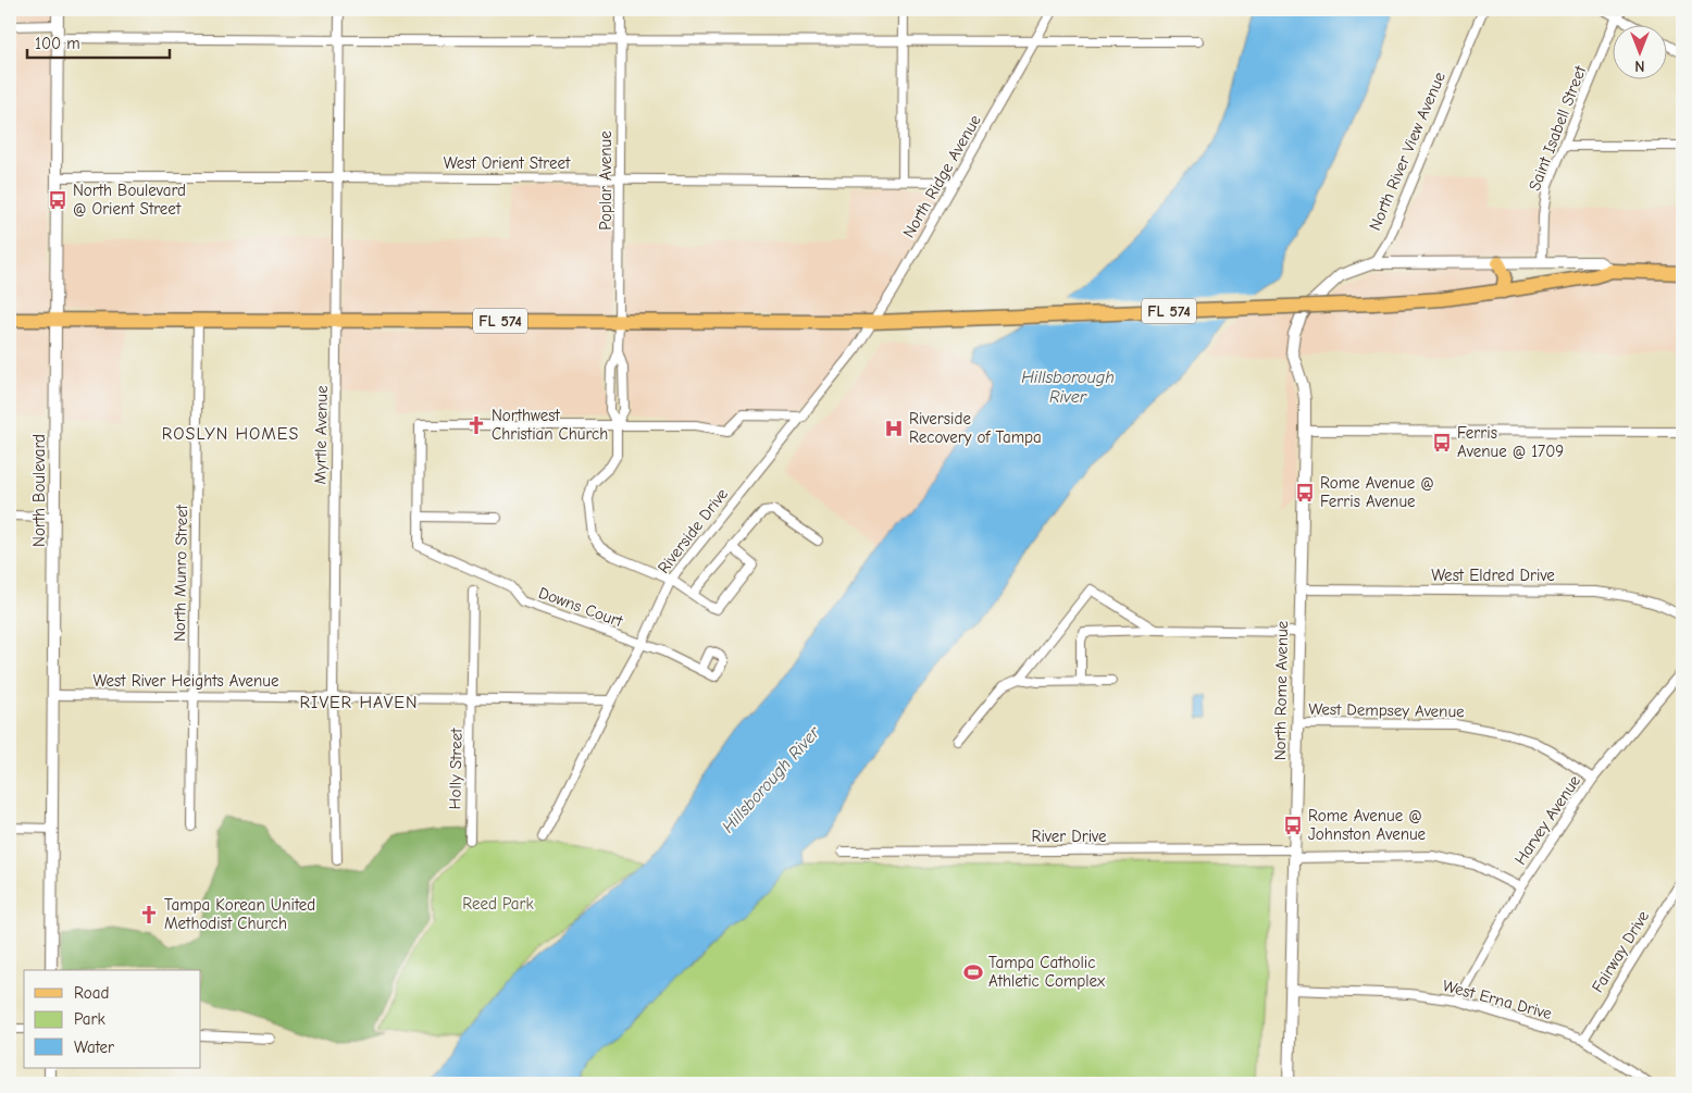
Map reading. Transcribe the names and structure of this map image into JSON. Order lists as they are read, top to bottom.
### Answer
{
  "streets": {
    "main road": ["FL 574"],
    "street": [
      "Saint Isabell Street",
      "North River View Avenue",
      "West Orient Street",
      "North Ridge Avenue",
      "Poplar Avenue",
      "Myrtle Avenue",
      "North Boulevard",
      "Riverside Drive",
      "North Munro Street",
      "West Eldred Drive",
      "Downs Court",
      "West River Heights Avenue",
      "North Rome Avenue",
      "West Dempsey Avenue",
      "Holly Street",
      "Harvey Avenue",
      "River Drive",
      "Fairway Drive",
      "West Erna Drive"
    ]
  },
  "crossings": [
    ["North River View Avenue", "North Rome Avenue"],
    ["West Orient Street", "North Ridge Avenue"],
    ["West Orient Street", "Poplar Avenue"],
    ["West Orient Street", "Myrtle Avenue"],
    ["West Orient Street", "North Boulevard"],
    ["North Ridge Avenue", "FL 574"],
    ["North Ridge Avenue", "Riverside Drive"],
    ["Poplar Avenue", "FL 574"],
    ["Poplar Avenue", "Riverside Drive"],
    ["Poplar Avenue", "Downs Court"],
    ["FL 574", "Myrtle Avenue"],
    ["FL 574", "North Boulevard"],
    ["FL 574", "Riverside Drive"],
    ["FL 574", "North Munro Street"],
    ["Myrtle Avenue", "West River Heights Avenue"],
    ["North Boulevard", "West River Heights Avenue"],
    ["Riverside Drive", "Downs Court"],
    ["Riverside Drive", "West River Heights Avenue"],
    ["North Munro Street", "West River Heights Avenue"],
    ["West Eldred Drive", "North Rome Avenue"],
    ["West River Heights Avenue", "Holly Street"],
    ["North Rome Avenue", "West Dempsey Avenue"],
    ["North Rome Avenue", "River Drive"],
    ["North Rome Avenue", "West Erna Drive"],
    ["West Dempsey Avenue", "Harvey Avenue"],
    ["Harvey Avenue", "River Drive"],
    ["Harvey Avenue", "West Erna Drive"],
    ["Fairway Drive", "West Erna Drive"]
  ],
  "districts": ["ROSLYN HOMES", "RIVER HAVEN"],
  "water": ["Hillsborough River"],
  "parks": ["Reed Park"],
  "places": {
    "bus stop": [
      "North Boulevard @ Orient Street",
      "Ferris Avenue @ 1709",
      "Rome Avenue @ Ferris Avenue",
      "Rome Avenue @ Johnston Avenue"
    ],
    "church": ["Northwest Christian Church", "Tampa Korean United Methodist Church"],
    "hospital": ["Riverside Recovery of Tampa"],
    "sports": ["Tampa Catholic Athletic Complex"]
  },
  "legend": ["Road", "Park", "Water"],
  "scale_bar": "100 m",
  "north": "bottom"
}
